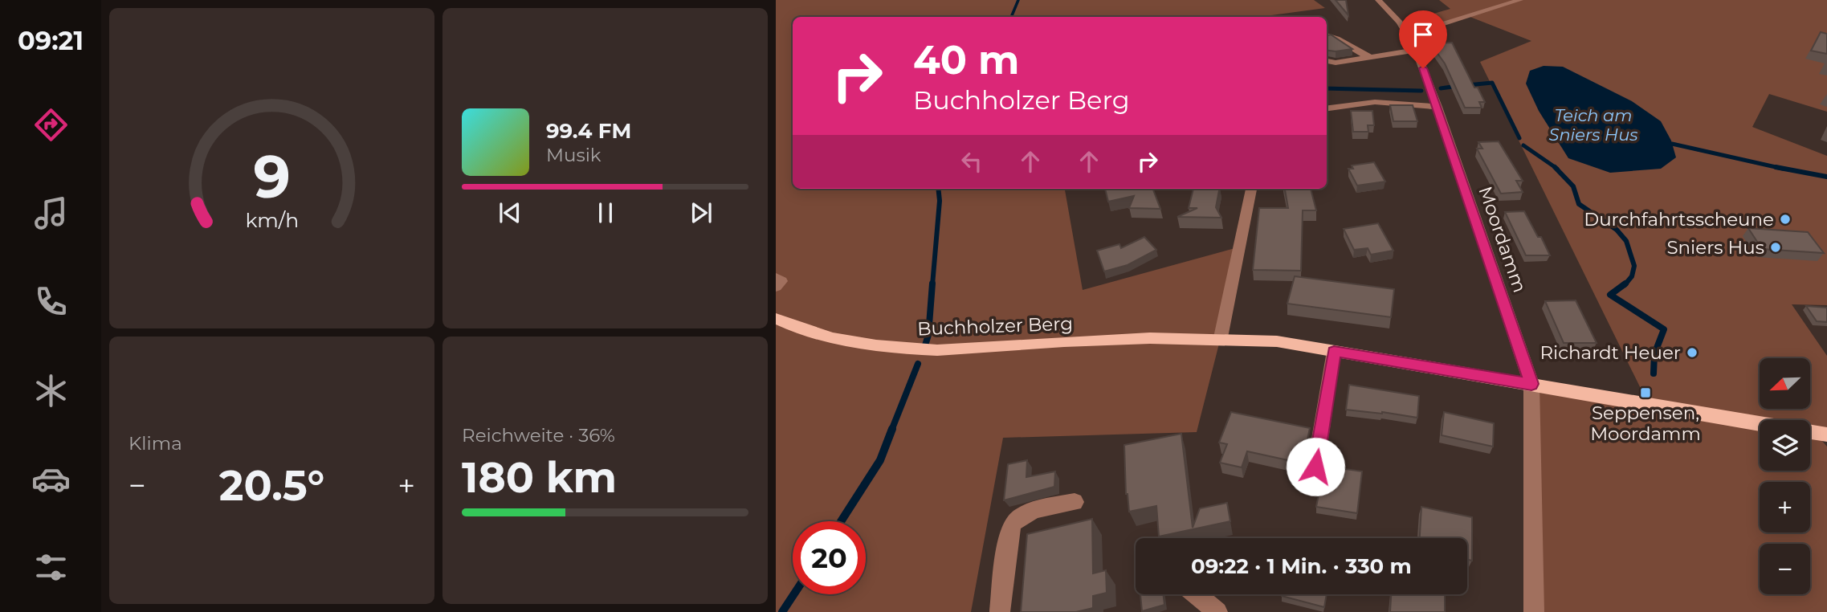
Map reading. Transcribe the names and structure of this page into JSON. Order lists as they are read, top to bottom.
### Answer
{
  "streets": {
    "main road": ["Buchholzer Berg"],
    "street": ["Moordamm"]
  },
  "crossings": [
    ["Moordamm", "Buchholzer Berg"]
  ],
  "water": ["Teich am Sniers Hus"],
  "places": {
    "other": ["Durchfahrtsscheune", "Sniers Hus", "Richardt Heuer"],
    "transit": ["Seppensen, Moordamm"]
  },
  "north": "bottom left",
  "page": {
    "tabs": "09:21",
    "turn": ["40 m", "Buchholzer Berg"],
    "song": ["99.4 FM", "Musik"],
    "tile": [
      "Klima",
      ["Reichweite · 36%", "180 km"]
    ],
    "map_buttons": ["+", "−"],
    "heat": ["−", "20.5°", "+"],
    "limit": "20",
    "trip": "09:22 · 1 Min. · 330 m",
    "gauge": ["9", "km/h"]
  }
}
